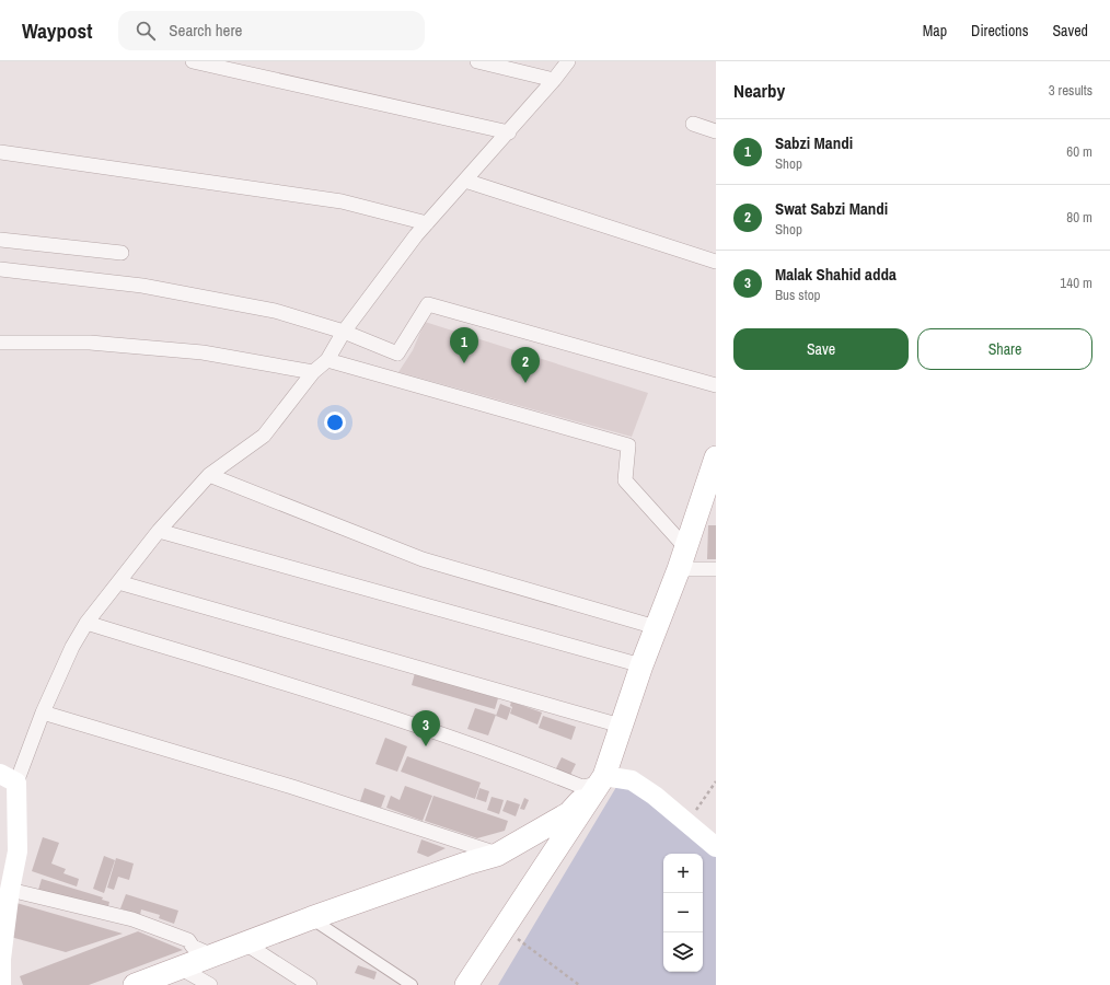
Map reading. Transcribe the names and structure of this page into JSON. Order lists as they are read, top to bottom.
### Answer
{
  "page": {
    "header": "Waypost",
    "search": "Search here",
    "nav": ["Map", "Directions", "Saved"],
    "heading": ["Nearby", "3 results"],
    "list": [
      {
        "mark": "1",
        "name": "Sabzi Mandi",
        "note": "Shop",
        "value": "60 m"
      },
      {
        "mark": "2",
        "name": "Swat Sabzi Mandi",
        "note": "Shop",
        "value": "80 m"
      },
      {
        "mark": "3",
        "name": "Malak Shahid adda",
        "note": "Bus stop",
        "value": "140 m"
      }
    ],
    "buttons": ["Save", "Share"],
    "pins": ["1", "2", "3"],
    "map_buttons": ["+", "−"]
  }
}
